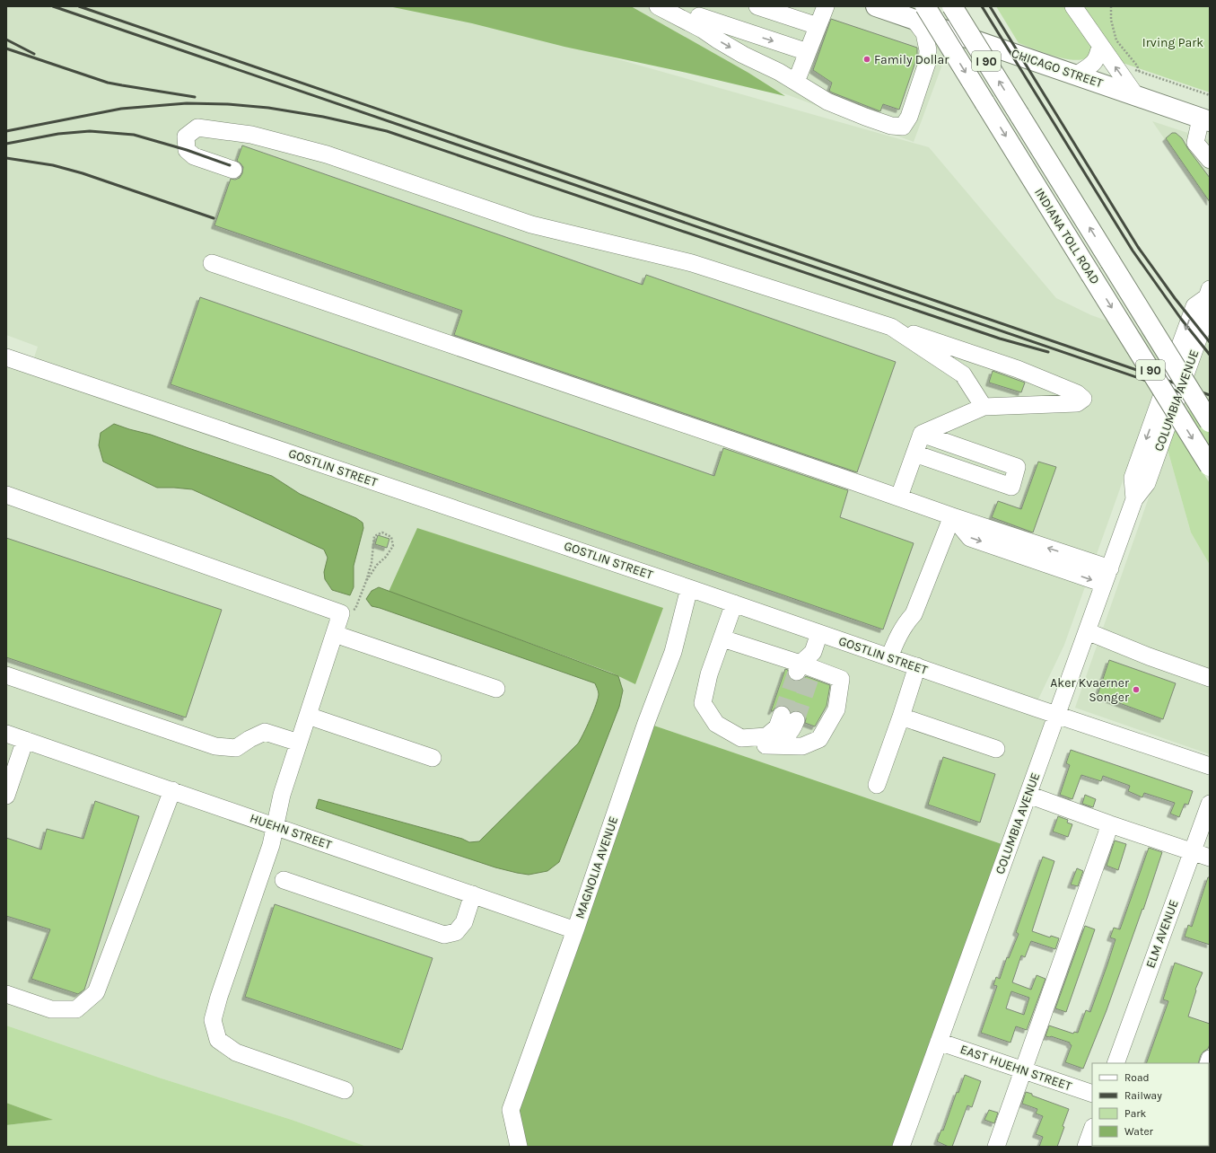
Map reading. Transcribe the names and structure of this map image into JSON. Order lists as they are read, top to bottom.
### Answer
{
  "streets": {
    "main road": ["I 90", "CHICAGO STREET", "INDIANA TOLL ROAD"],
    "street": [
      "COLUMBIA AVENUE",
      "GOSTLIN STREET",
      "HUEHN STREET",
      "MAGNOLIA AVENUE",
      "ELM AVENUE",
      "EAST HUEHN STREET"
    ]
  },
  "crossings": [
    ["CHICAGO STREET", "INDIANA TOLL ROAD"],
    ["COLUMBIA AVENUE", "GOSTLIN STREET"],
    ["COLUMBIA AVENUE", "EAST HUEHN STREET"],
    ["GOSTLIN STREET", "MAGNOLIA AVENUE"],
    ["HUEHN STREET", "MAGNOLIA AVENUE"]
  ],
  "parks": ["Irving Park"],
  "places": ["Family Dollar", "Aker Kvaerner Songer"],
  "legend": [
    "Road",
    "Railway",
    "Park",
    "Water"
  ]
}
